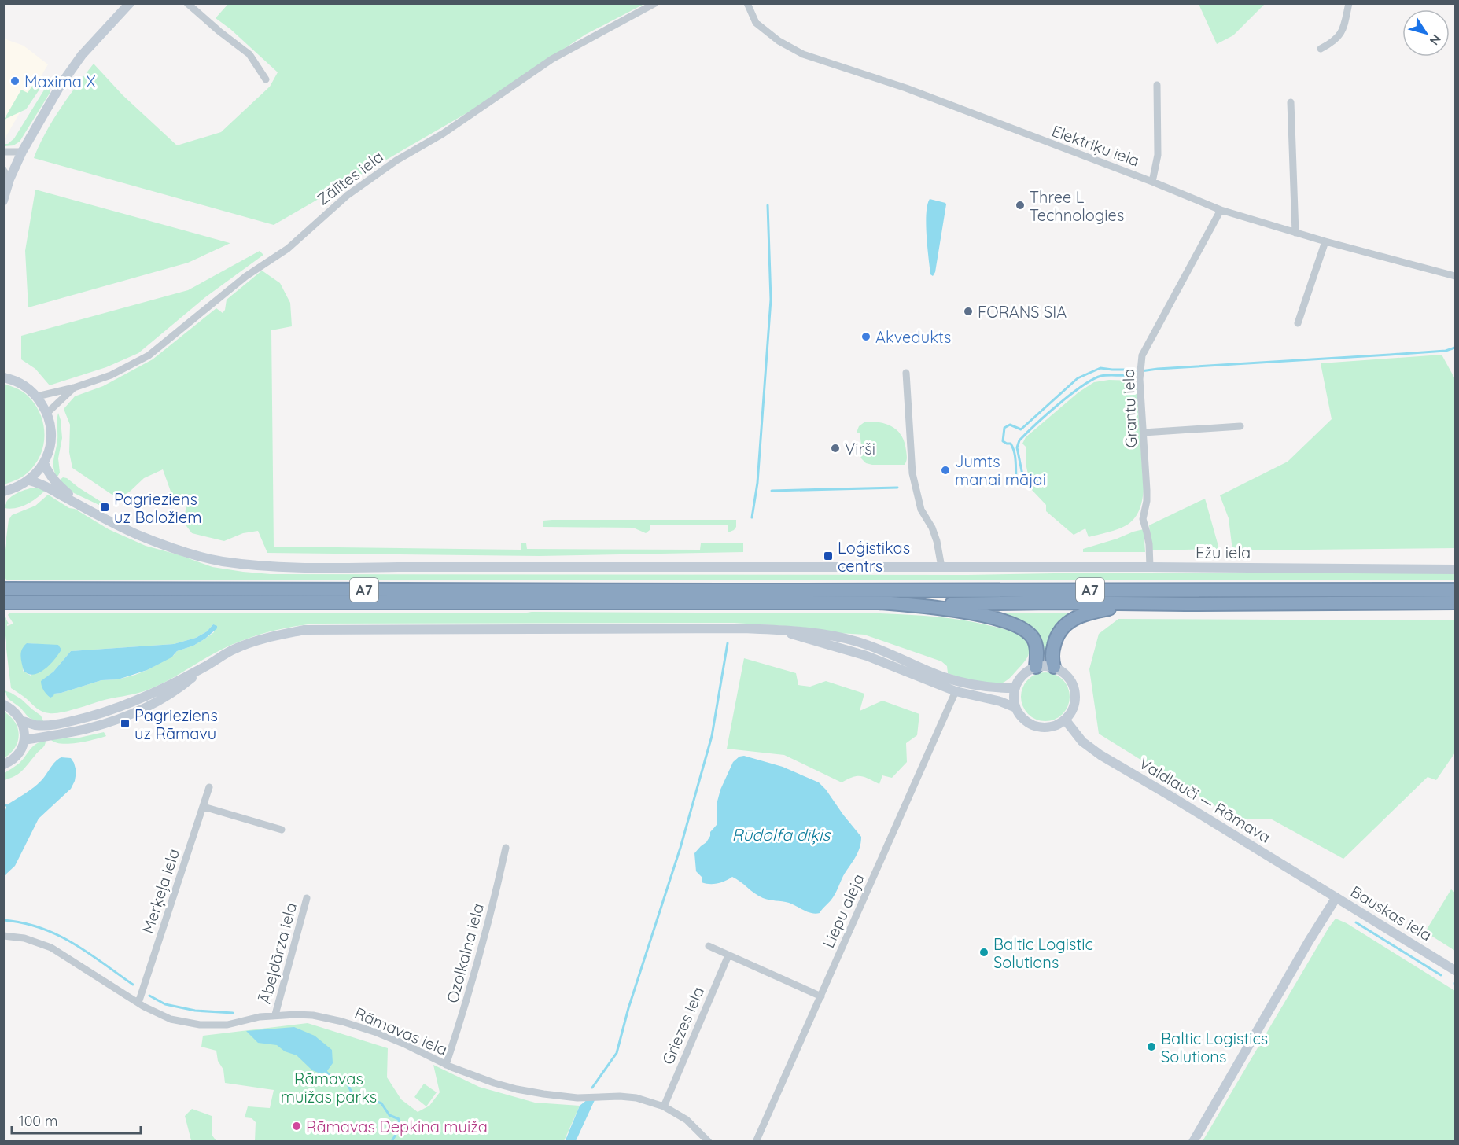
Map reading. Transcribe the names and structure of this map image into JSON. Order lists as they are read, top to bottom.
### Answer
{
  "streets": {
    "highway": ["A7"],
    "main road": ["Ežu iela", "Valdlauči — Rāmava", "Bauskas iela"],
    "street": [
      "Elektriķu iela",
      "Zālītes iela",
      "Grantu iela",
      "Merķeļa iela",
      "Liepu aleja",
      "Ābeļdārza iela",
      "Ozolkalna iela",
      "Griezes iela",
      "Rāmavas iela"
    ]
  },
  "crossings": [
    ["Elektriķu iela", "Grantu iela"],
    ["Grantu iela", "Ežu iela"],
    ["Valdlauči — Rāmava", "Bauskas iela"],
    ["Merķeļa iela", "Rāmavas iela"],
    ["Ābeļdārza iela", "Rāmavas iela"],
    ["Ozolkalna iela", "Rāmavas iela"],
    ["Griezes iela", "Rāmavas iela"]
  ],
  "water": ["Rūdolfa dīķis"],
  "parks": ["Rāmavas muižas parks"],
  "places": {
    "other": [
      "Maxima X",
      "Three L Technologies",
      "FORANS SIA",
      "Akvedukts",
      "Virši",
      "Jumts manai mājai",
      "Baltic Logistic Solutions",
      "Baltic Logistics Solutions",
      "Rāmavas Depkina muiža"
    ],
    "transit": ["Pagrieziens uz Baložiem", "Loģistikas centrs", "Pagrieziens uz Rāmavu"]
  },
  "scale_bar": "100 m",
  "north": "bottom right"
}
